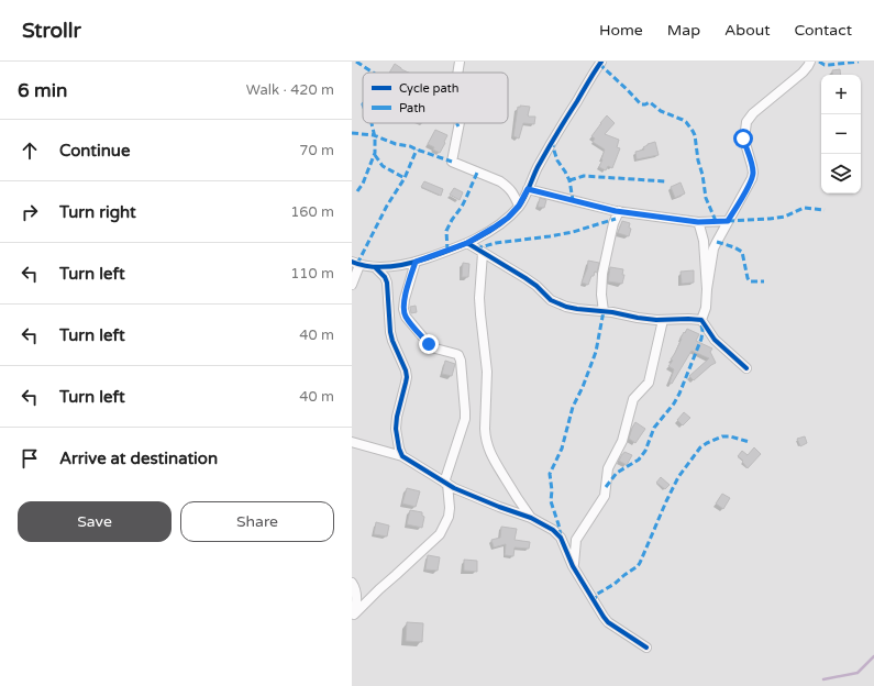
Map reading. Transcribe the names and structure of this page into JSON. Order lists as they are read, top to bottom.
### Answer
{
  "legend": ["Cycle path", "Path"],
  "page": {
    "header": "Strollr",
    "nav": [
      "Home",
      "Map",
      "About",
      "Contact"
    ],
    "heading": ["6 min", "Walk · 420 m"],
    "map_buttons": ["+", "−"],
    "list": [
      ["Continue", "70 m"],
      ["Turn right", "160 m"],
      ["Turn left", "110 m"],
      ["Turn left", "40 m"],
      ["Turn left", "40 m"],
      "Arrive at destination"
    ],
    "buttons": ["Save", "Share"]
  }
}
